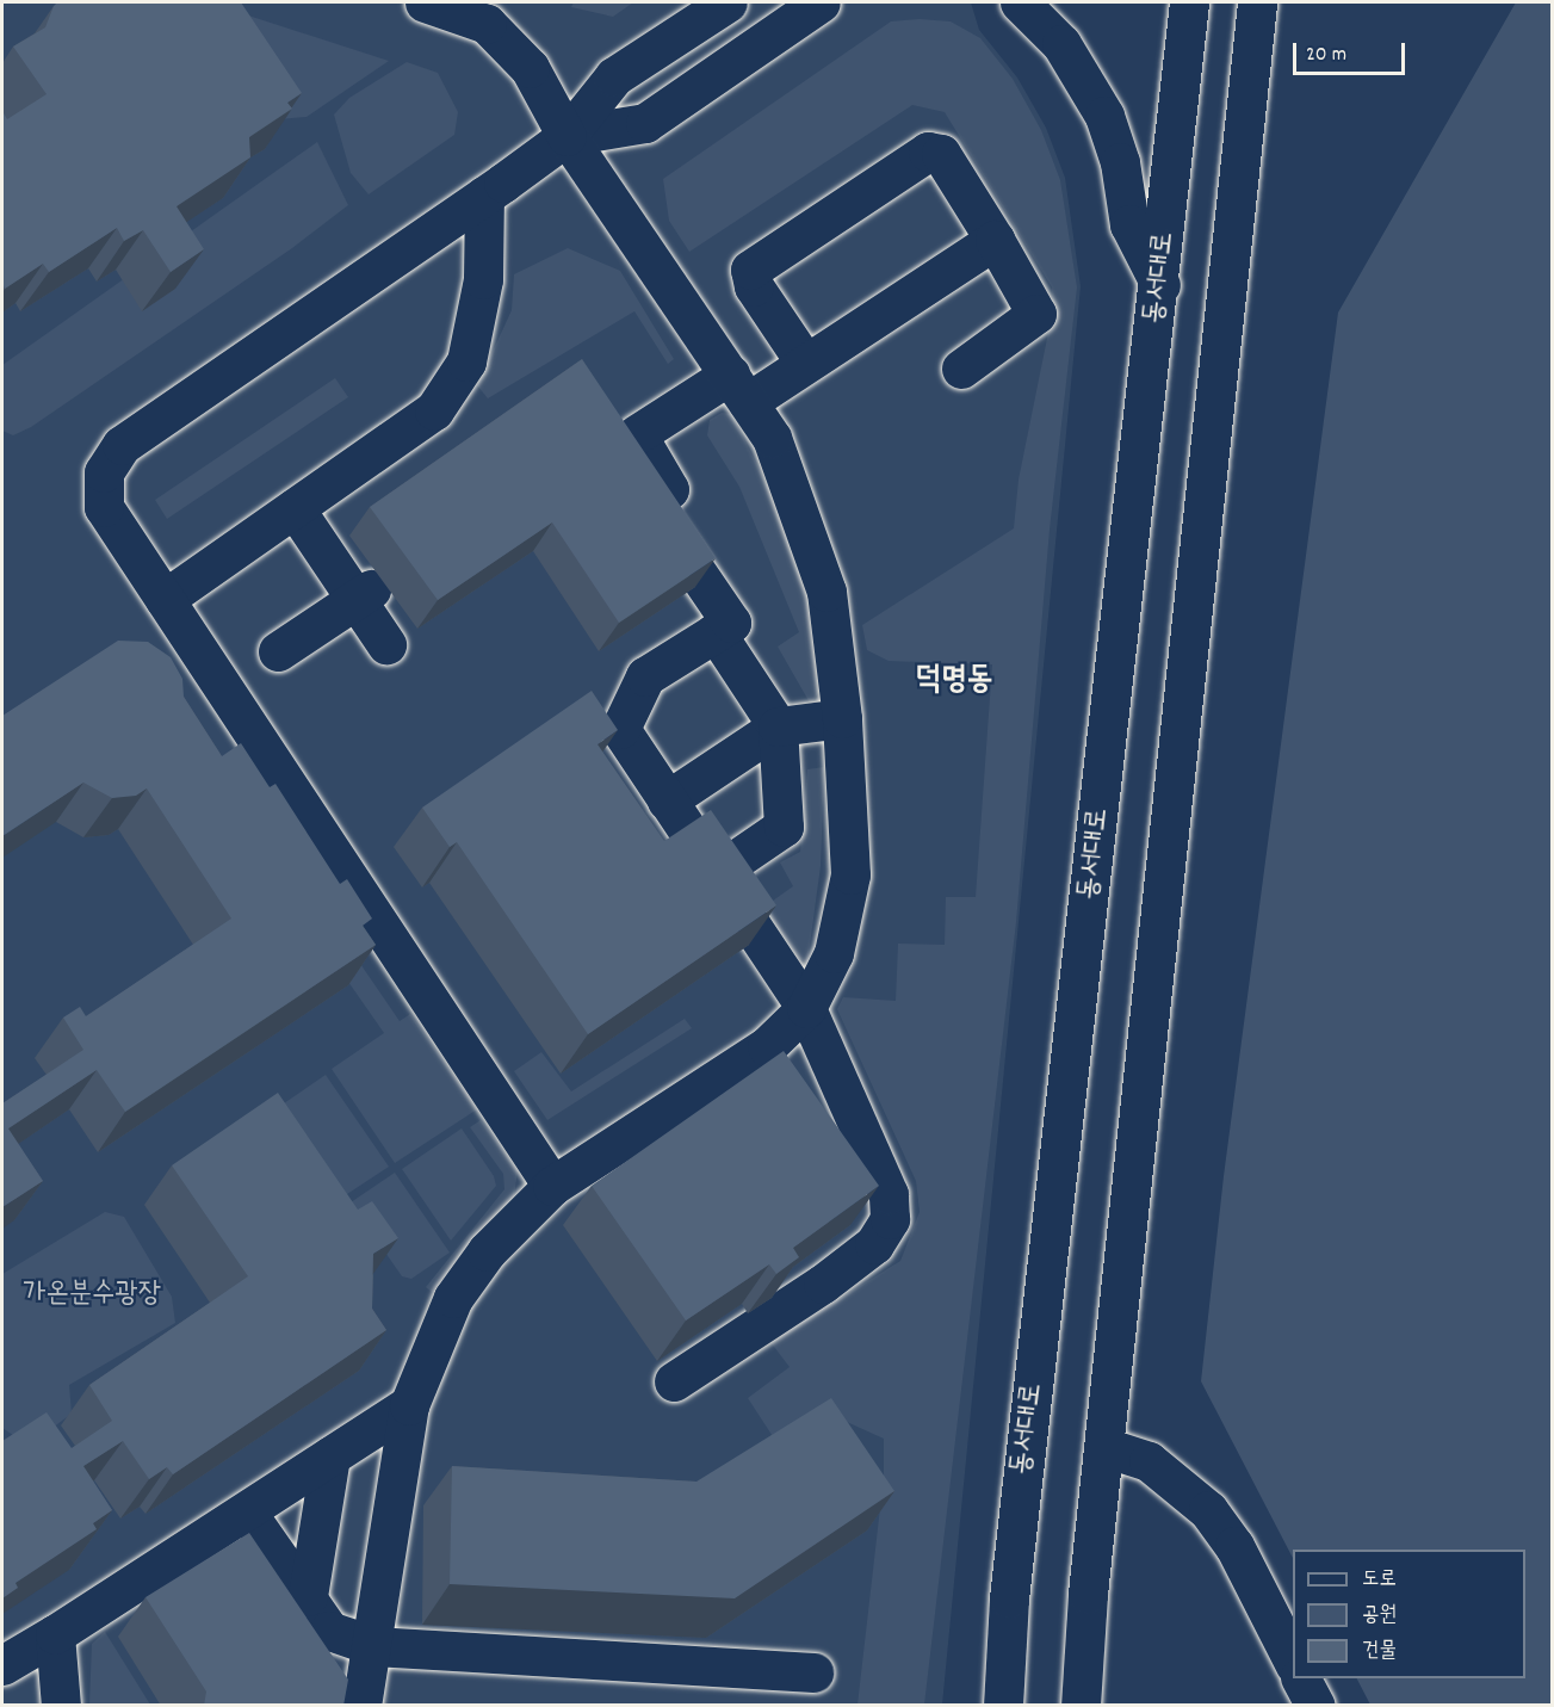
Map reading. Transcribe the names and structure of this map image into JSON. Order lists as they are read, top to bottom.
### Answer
{
  "streets": {
    "street": ["동서대로"]
  },
  "districts": ["덕명동"],
  "parks": ["가온분수광장"],
  "legend": ["도로", "공원", "건물"],
  "scale_bar": "20 m"
}
